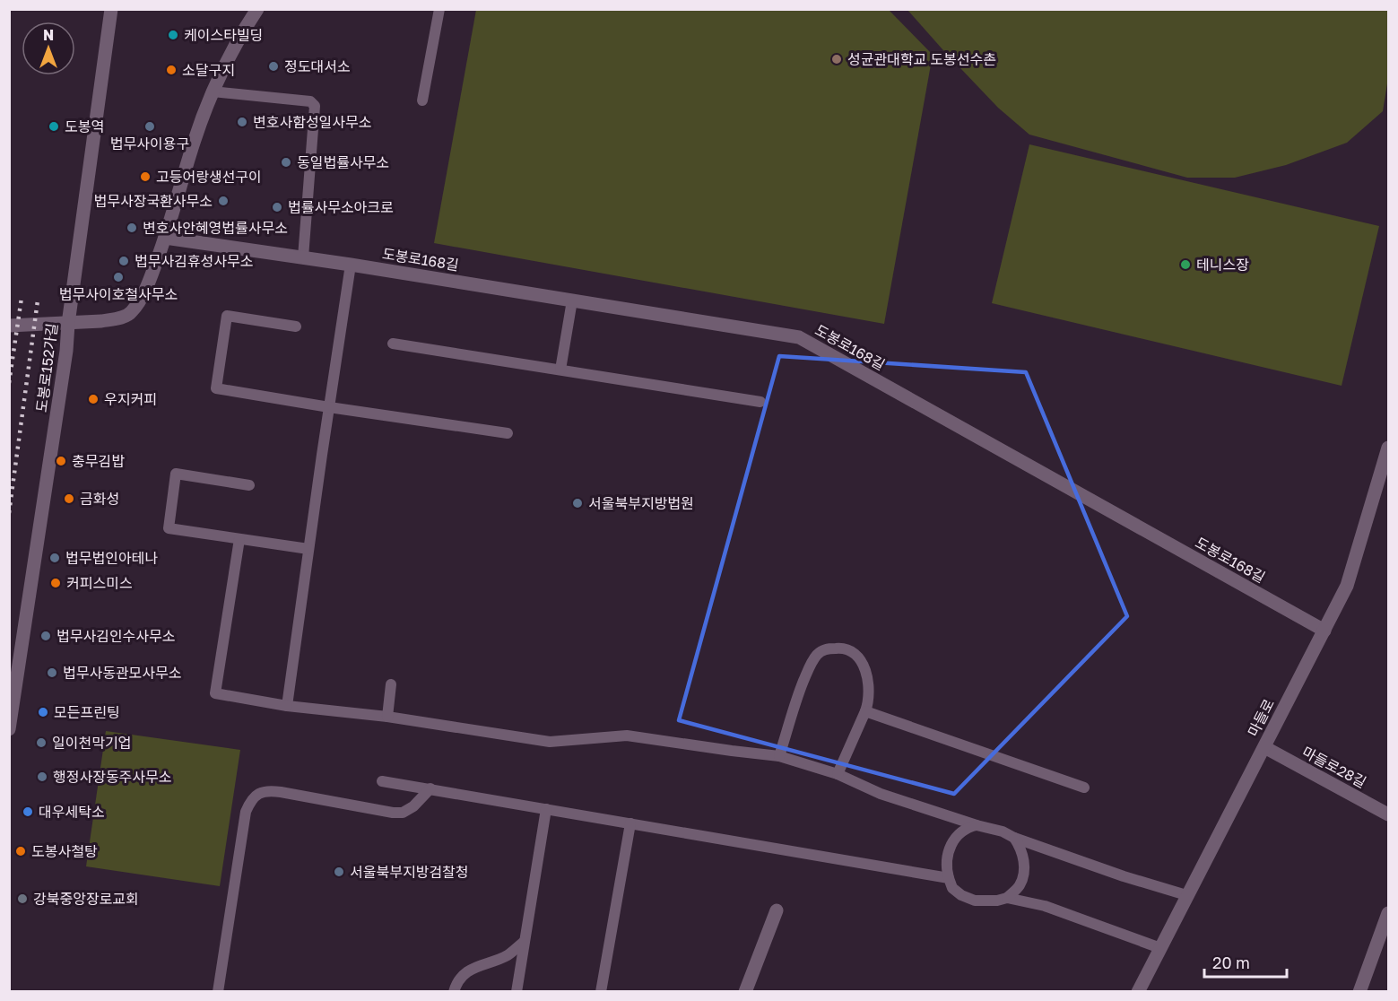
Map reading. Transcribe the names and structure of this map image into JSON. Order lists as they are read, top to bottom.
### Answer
{
  "streets": {
    "street": [
      "도봉로168길",
      "도봉로152가길",
      "마들로",
      "마들로28길"
    ]
  },
  "crossings": [
    ["도봉로168길", "마들로"],
    ["마들로", "마들로28길"]
  ],
  "places": [
    "케이스타빌딩",
    "성균관대학교 도봉선수촌",
    "정도대서소",
    "소달구지",
    "변호사함성일사무소",
    "도봉역",
    "법무사이용구",
    "동일법률사무소",
    "고등어랑생선구이",
    "법무사장국환사무소",
    "법률사무소아크로",
    "변호사안혜영법률사무소",
    "법무사김휴성사무소",
    "테니스장",
    "법무사이호철사무소",
    "우지커피",
    "충무김밥",
    "금화성",
    "서울북부지방법원",
    "법무법인아테나",
    "커피스미스",
    "법무사김인수사무소",
    "법무사동관모사무소",
    "모든프린팅",
    "일이천막기업",
    "행정사장동주사무소",
    "대우세탁소",
    "도봉사철탕",
    "서울북부지방검찰청",
    "강북중앙장로교회"
  ],
  "scale_bar": "20 m",
  "north": "top"
}
